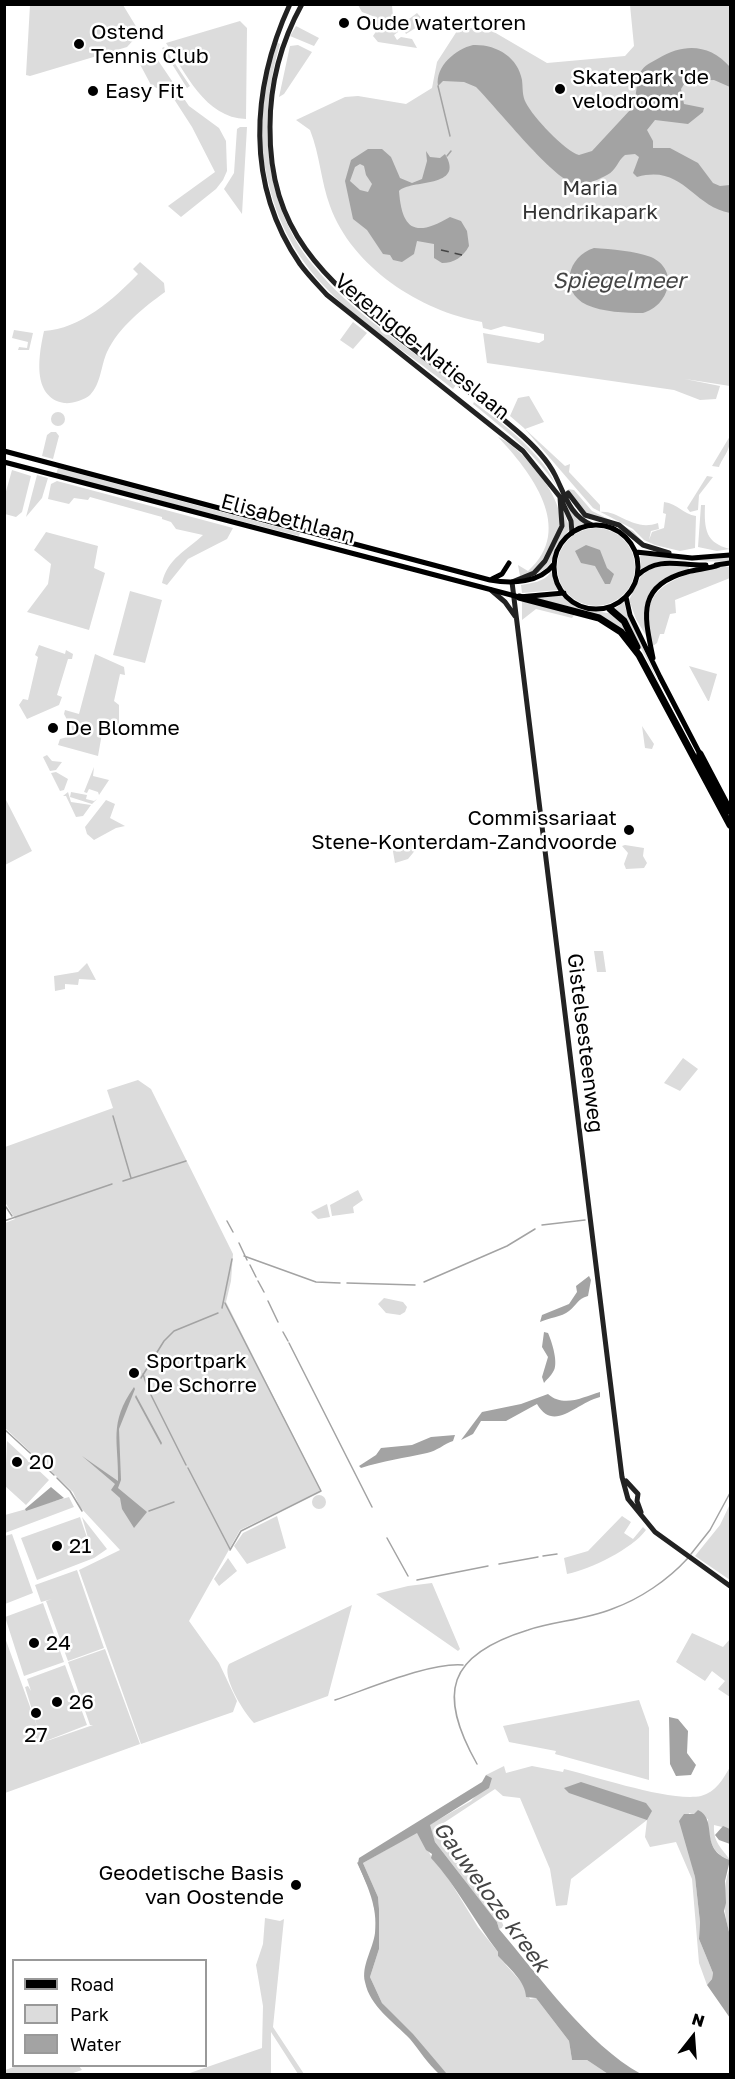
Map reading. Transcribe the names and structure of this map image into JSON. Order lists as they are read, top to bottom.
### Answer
{
  "streets": {
    "main road": ["Verenigde-Natieslaan", "Elisabethlaan", "Gistelsesteenweg"]
  },
  "crossings": [
    ["Verenigde-Natieslaan", "Elisabethlaan"],
    ["Elisabethlaan", "Gistelsesteenweg"]
  ],
  "water": ["Spiegelmeer", "Gauweloze kreek"],
  "parks": ["Maria Hendrikapark"],
  "places": [
    "Oude watertoren",
    "Ostend Tennis Club",
    "Skatepark 'de velodroom'",
    "Easy Fit",
    "De Blomme",
    "Commissariaat Stene-Konterdam-Zandvoorde",
    "Sportpark De Schorre",
    "20",
    "21",
    "24",
    "26",
    "27",
    "Geodetische Basis van Oostende"
  ],
  "legend": ["Road", "Park", "Water"],
  "north": "top"
}
